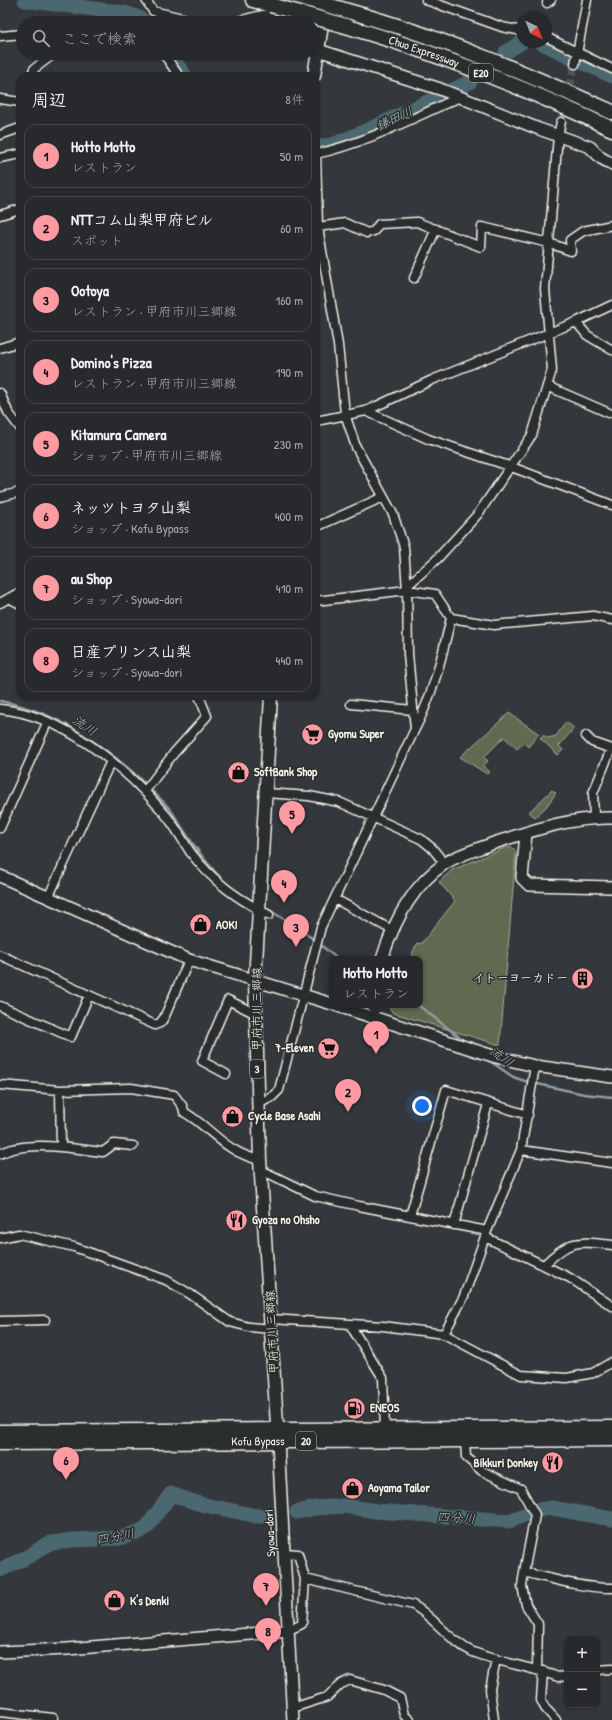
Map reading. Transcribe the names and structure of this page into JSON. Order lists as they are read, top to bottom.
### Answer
{
  "streets": {
    "highway": [
      "Chuo Expressway",
      "E20",
      "Kofu Bypass",
      "20"
    ],
    "main road": ["甲府市川三郷線", "3"],
    "street": ["Syowa-dori"]
  },
  "crossings": [
    ["甲府市川三郷線", "Kofu Bypass"],
    ["甲府市川三郷線", "Syowa-dori"],
    ["Kofu Bypass", "Syowa-dori"]
  ],
  "water": ["鎌田川", "流川", "四分川"],
  "places": {
    "supermarket": ["Gyomu Super", "7-Eleven"],
    "shop": [
      "SoftBank Shop",
      "AOKI",
      "Cycle Base Asahi",
      "Aoyama Tailor",
      "K's Denki"
    ],
    "building": ["イトーヨーカドー"],
    "restaurant": ["Gyoza no Ohsho", "Bikkuri Donkey"],
    "fuel station": ["ENEOS"]
  },
  "north": "bottom right",
  "page": {
    "search": "ここで検索",
    "heading": ["周辺", "8件"],
    "list": [
      {
        "mark": "1",
        "name": "Hotto Motto",
        "note": "レストラン",
        "value": "50 m"
      },
      {
        "mark": "2",
        "name": "NTTコム山梨甲府ビル",
        "note": "スポット",
        "value": "60 m"
      },
      {
        "mark": "3",
        "name": "Ootoya",
        "note": "レストラン · 甲府市川三郷線",
        "value": "160 m"
      },
      {
        "mark": "4",
        "name": "Domino's Pizza",
        "note": "レストラン · 甲府市川三郷線",
        "value": "190 m"
      },
      {
        "mark": "5",
        "name": "Kitamura Camera",
        "note": "ショップ · 甲府市川三郷線",
        "value": "230 m"
      },
      {
        "mark": "6",
        "name": "ネッツトヨタ山梨",
        "note": "ショップ · Kofu Bypass",
        "value": "400 m"
      },
      {
        "mark": "7",
        "name": "au Shop",
        "note": "ショップ · Syowa-dori",
        "value": "410 m"
      },
      {
        "mark": "8",
        "name": "日産プリンス山梨",
        "note": "ショップ · Syowa-dori",
        "value": "440 m"
      }
    ],
    "pins": [
      "5",
      "4",
      "3",
      "1",
      "2",
      "6",
      "7",
      "8"
    ],
    "popup": ["Hotto Motto", "レストラン"],
    "map_buttons": ["+", "−"]
  }
}
